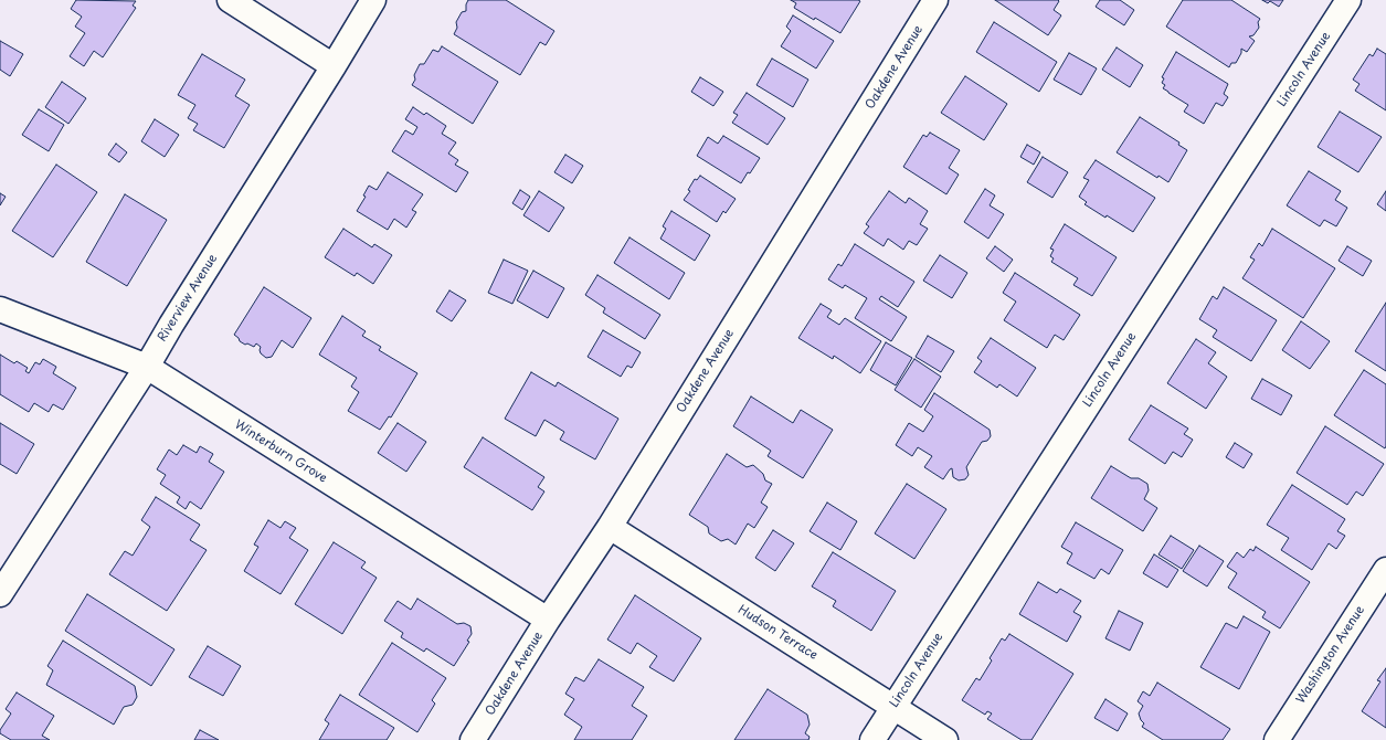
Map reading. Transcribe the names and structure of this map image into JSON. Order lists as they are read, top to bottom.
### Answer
{
  "streets": {
    "street": [
      "Oakdene Avenue",
      "Lincoln Avenue",
      "Riverview Avenue",
      "Winterburn Grove",
      "Hudson Terrace",
      "Washington Avenue"
    ]
  },
  "crossings": [
    ["Oakdene Avenue", "Winterburn Grove"],
    ["Oakdene Avenue", "Hudson Terrace"],
    ["Lincoln Avenue", "Hudson Terrace"],
    ["Riverview Avenue", "Winterburn Grove"]
  ]
}
